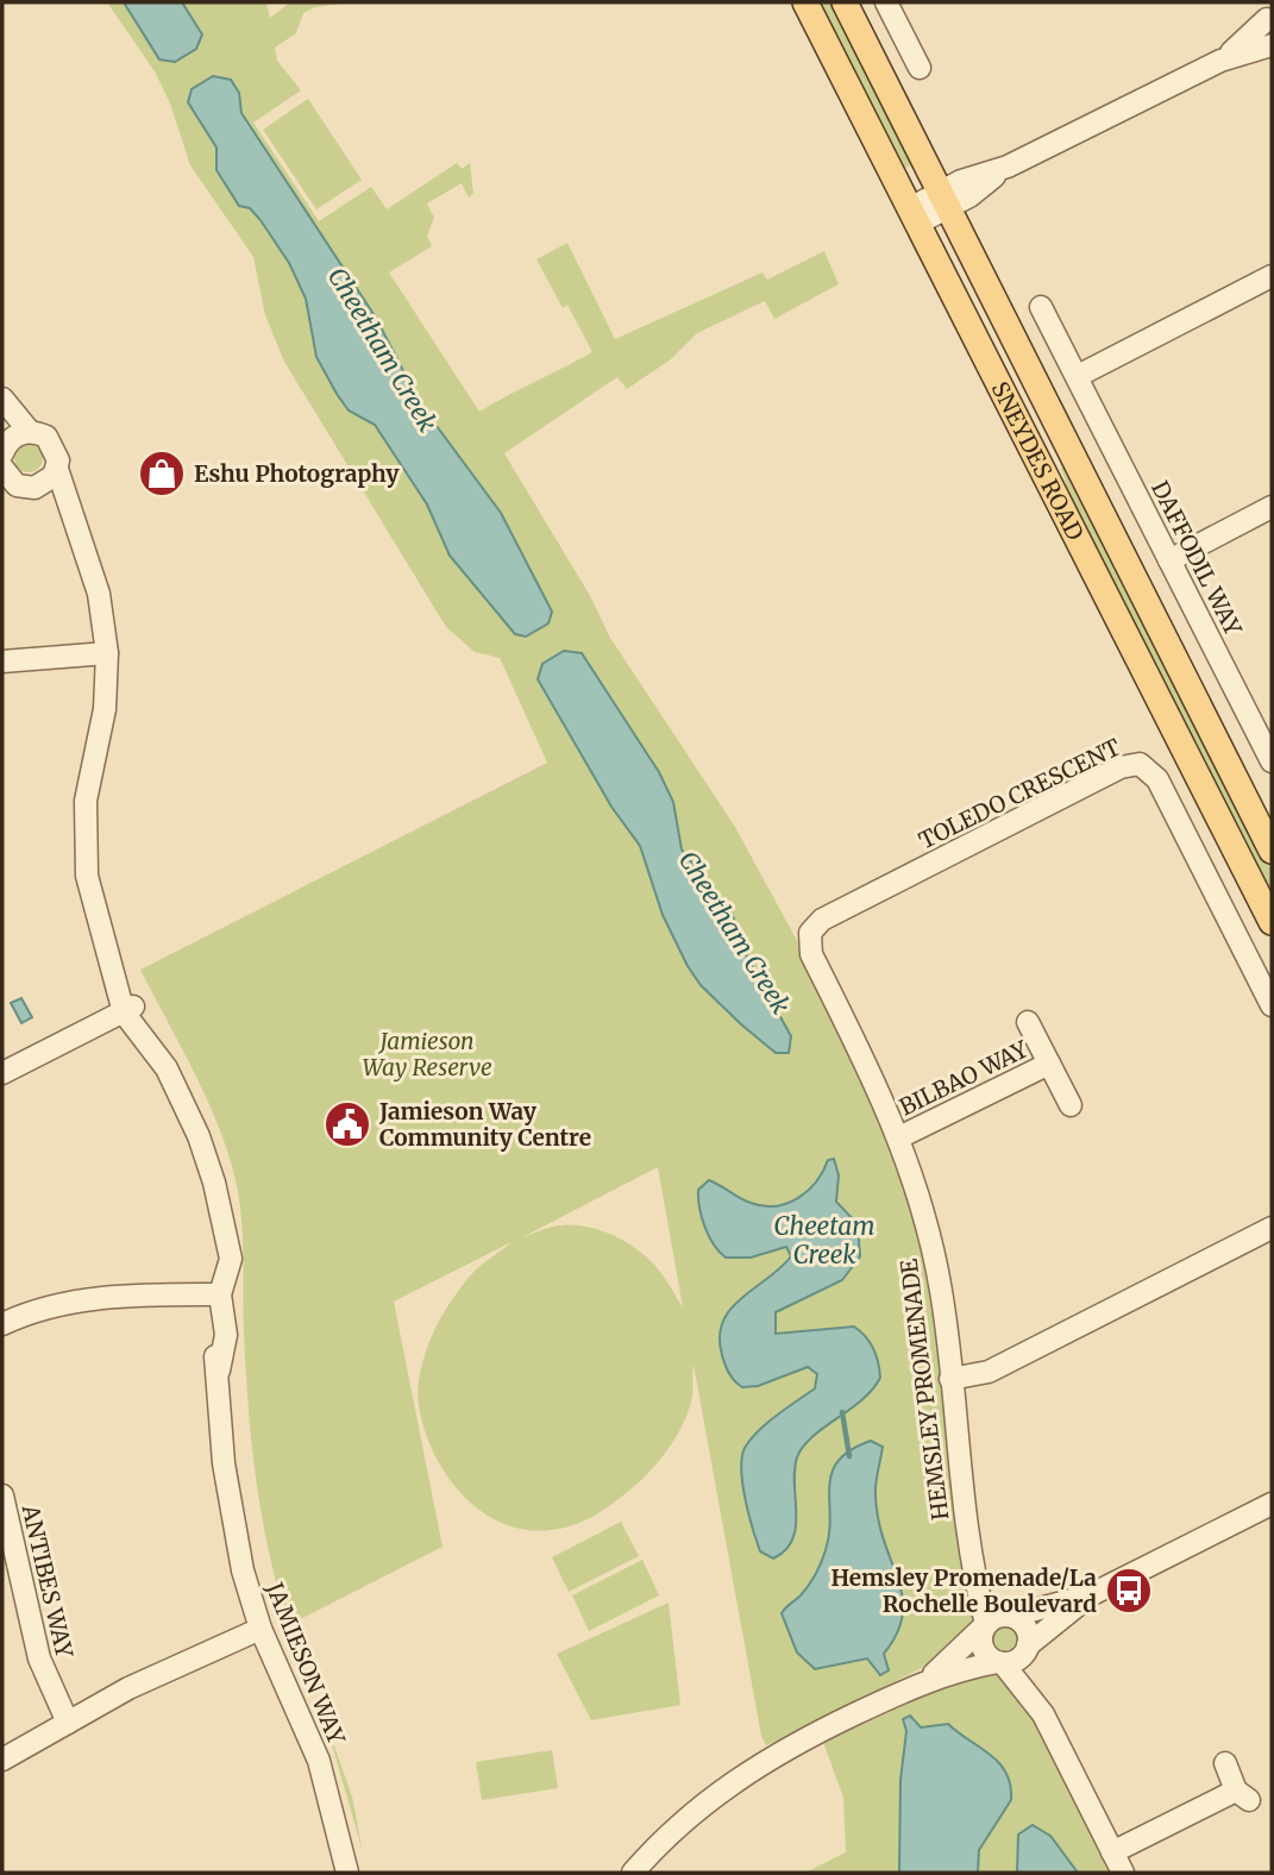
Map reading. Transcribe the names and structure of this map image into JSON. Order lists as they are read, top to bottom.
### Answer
{
  "streets": {
    "main road": ["SNEYDES ROAD"],
    "street": [
      "DAFFODIL WAY",
      "TOLEDO CRESCENT",
      "BILBAO WAY",
      "HEMSLEY PROMENADE",
      "ANTIBES WAY",
      "JAMIESON WAY"
    ]
  },
  "crossings": [
    ["TOLEDO CRESCENT", "HEMSLEY PROMENADE"],
    ["BILBAO WAY", "HEMSLEY PROMENADE"]
  ],
  "water": ["Cheetham Creek", "Cheetam Creek"],
  "parks": ["Jamieson Way Reserve"],
  "places": {
    "shop": ["Eshu Photography"],
    "public building": ["Jamieson Way Community Centre"],
    "bus stop": ["Hemsley Promenade/La Rochelle Boulevard"]
  }
}
